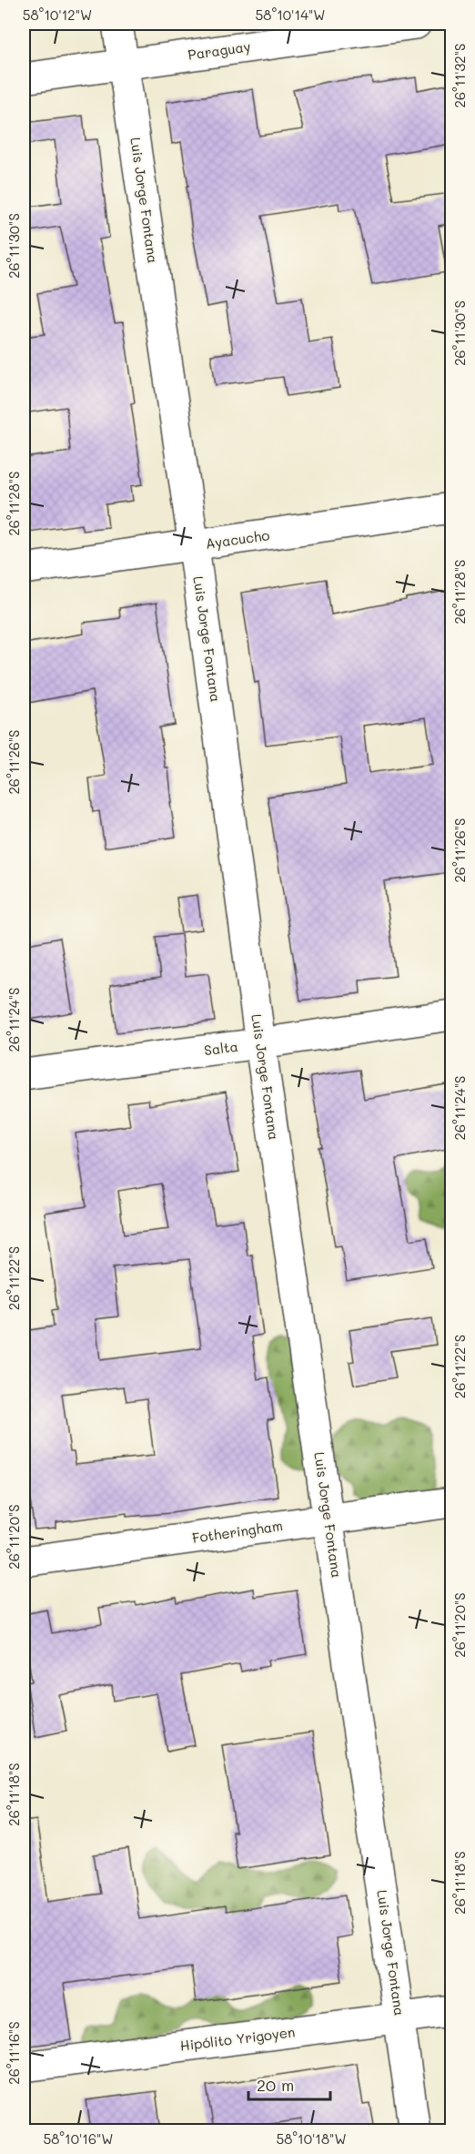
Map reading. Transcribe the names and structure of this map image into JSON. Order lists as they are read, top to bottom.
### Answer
{
  "streets": {
    "street": [
      "Paraguay",
      "Luis Jorge Fontana",
      "Ayacucho",
      "Salta",
      "Fotheringham",
      "Hipólito Yrigoyen"
    ]
  },
  "crossings": [
    ["Paraguay", "Luis Jorge Fontana"],
    ["Luis Jorge Fontana", "Ayacucho"],
    ["Luis Jorge Fontana", "Salta"],
    ["Luis Jorge Fontana", "Fotheringham"],
    ["Luis Jorge Fontana", "Hipólito Yrigoyen"]
  ],
  "scale_bar": "20 m",
  "coordinates": [
    "58°10'12\"W",
    "58°10'14\"W",
    "26°11'32\"S",
    "26°11'30\"S",
    "26°11'28\"S",
    "26°11'26\"S",
    "26°11'24\"S",
    "26°11'22\"S",
    "26°11'20\"S",
    "26°11'18\"S",
    "26°11'16\"S",
    "58°10'16\"W",
    "58°10'18\"W"
  ]
}
